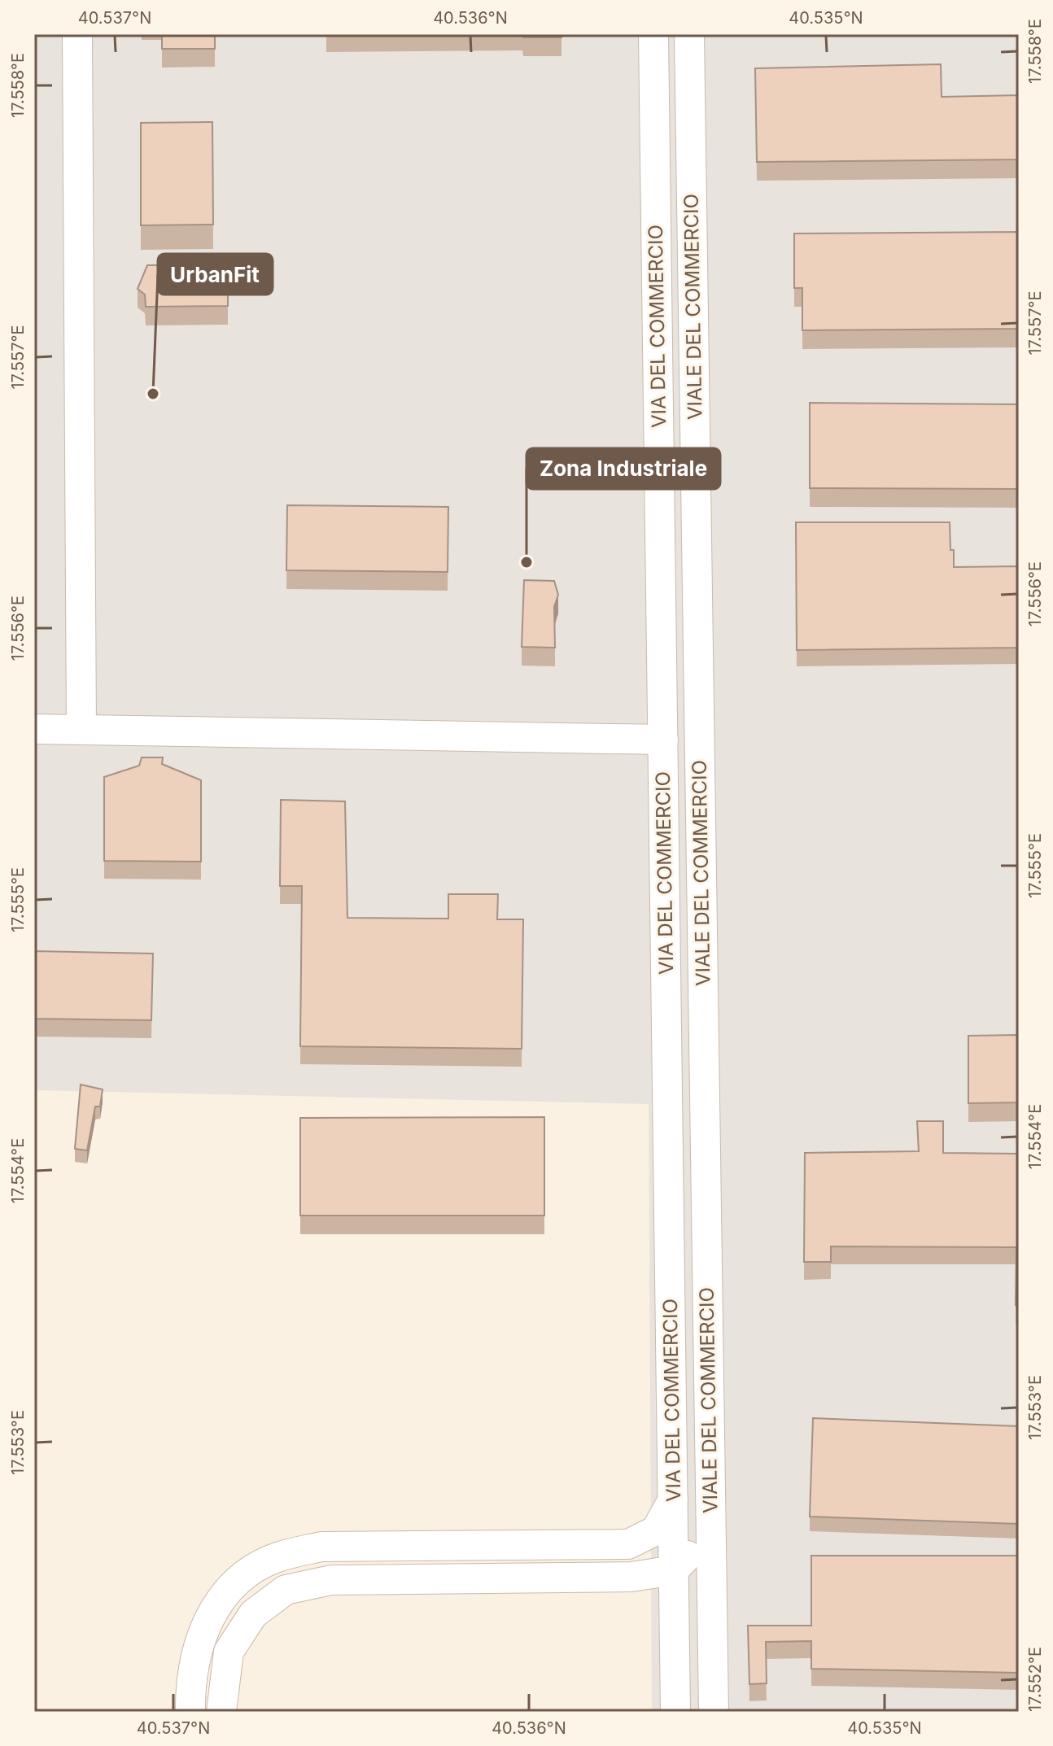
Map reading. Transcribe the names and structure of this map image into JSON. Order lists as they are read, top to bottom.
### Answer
{
  "streets": {
    "street": ["VIALE DEL COMMERCIO", "VIA DEL COMMERCIO"]
  },
  "places": ["UrbanFit", "Zona Industriale"],
  "coordinates": [
    "40.537°N",
    "40.536°N",
    "40.535°N",
    "17.558°E",
    "17.557°E",
    "17.556°E",
    "17.555°E",
    "17.554°E",
    "17.553°E",
    "17.552°E"
  ]
}
